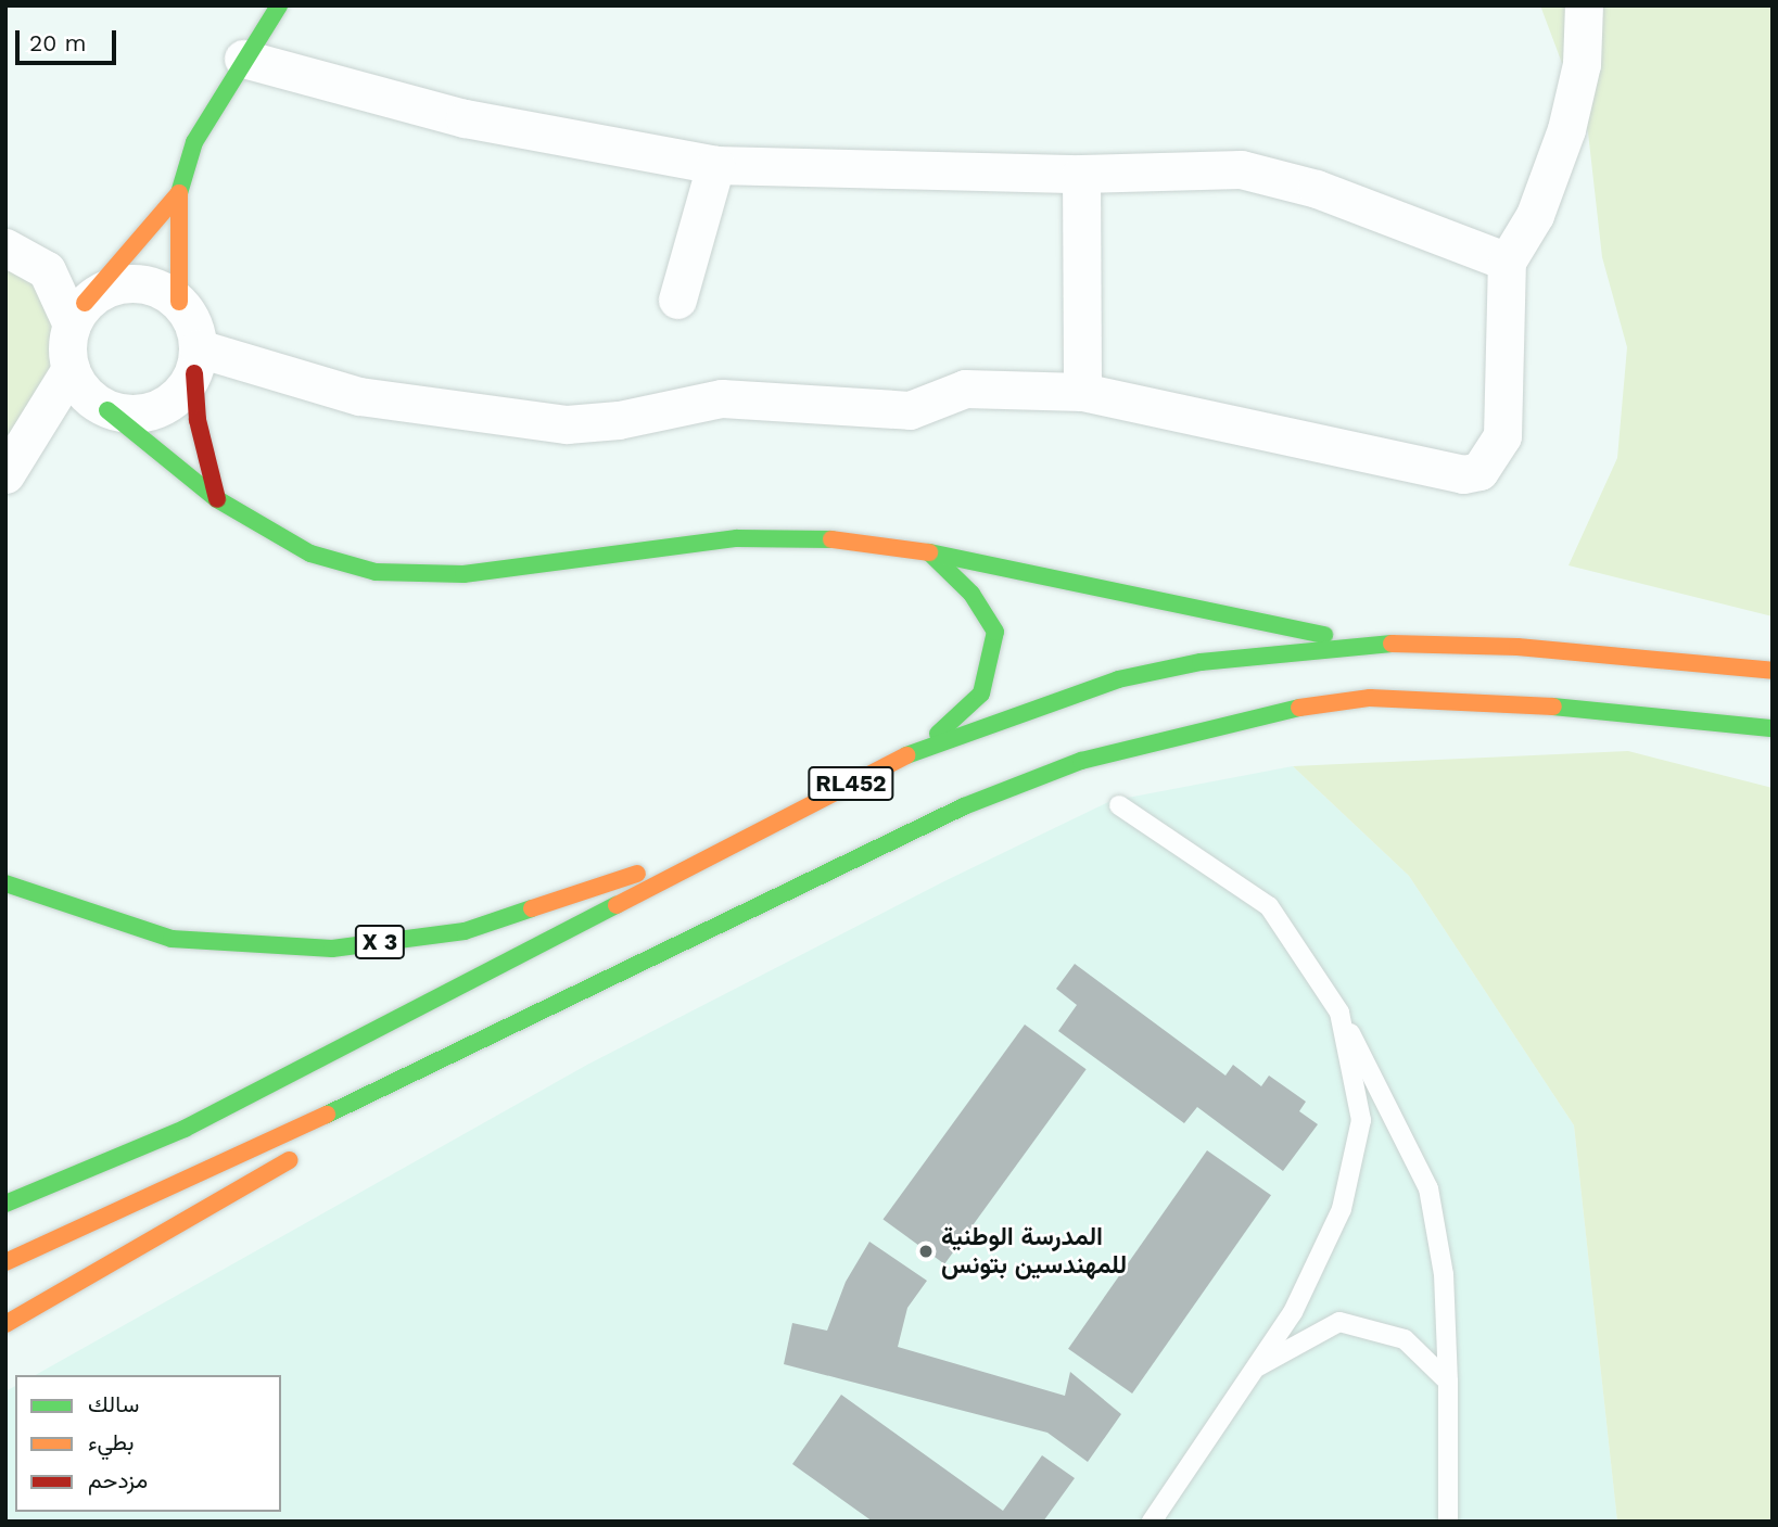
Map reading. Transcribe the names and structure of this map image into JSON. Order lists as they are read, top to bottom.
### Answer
{
  "streets": {
    "main road": ["RL452", "X 3"]
  },
  "crossings": [
    ["RL452", "X 3"]
  ],
  "places": ["المدرسة الوطنية للمهندسين بتونس"],
  "legend": ["سالك", "بطيء", "مزدحم"],
  "scale_bar": "20 m"
}
